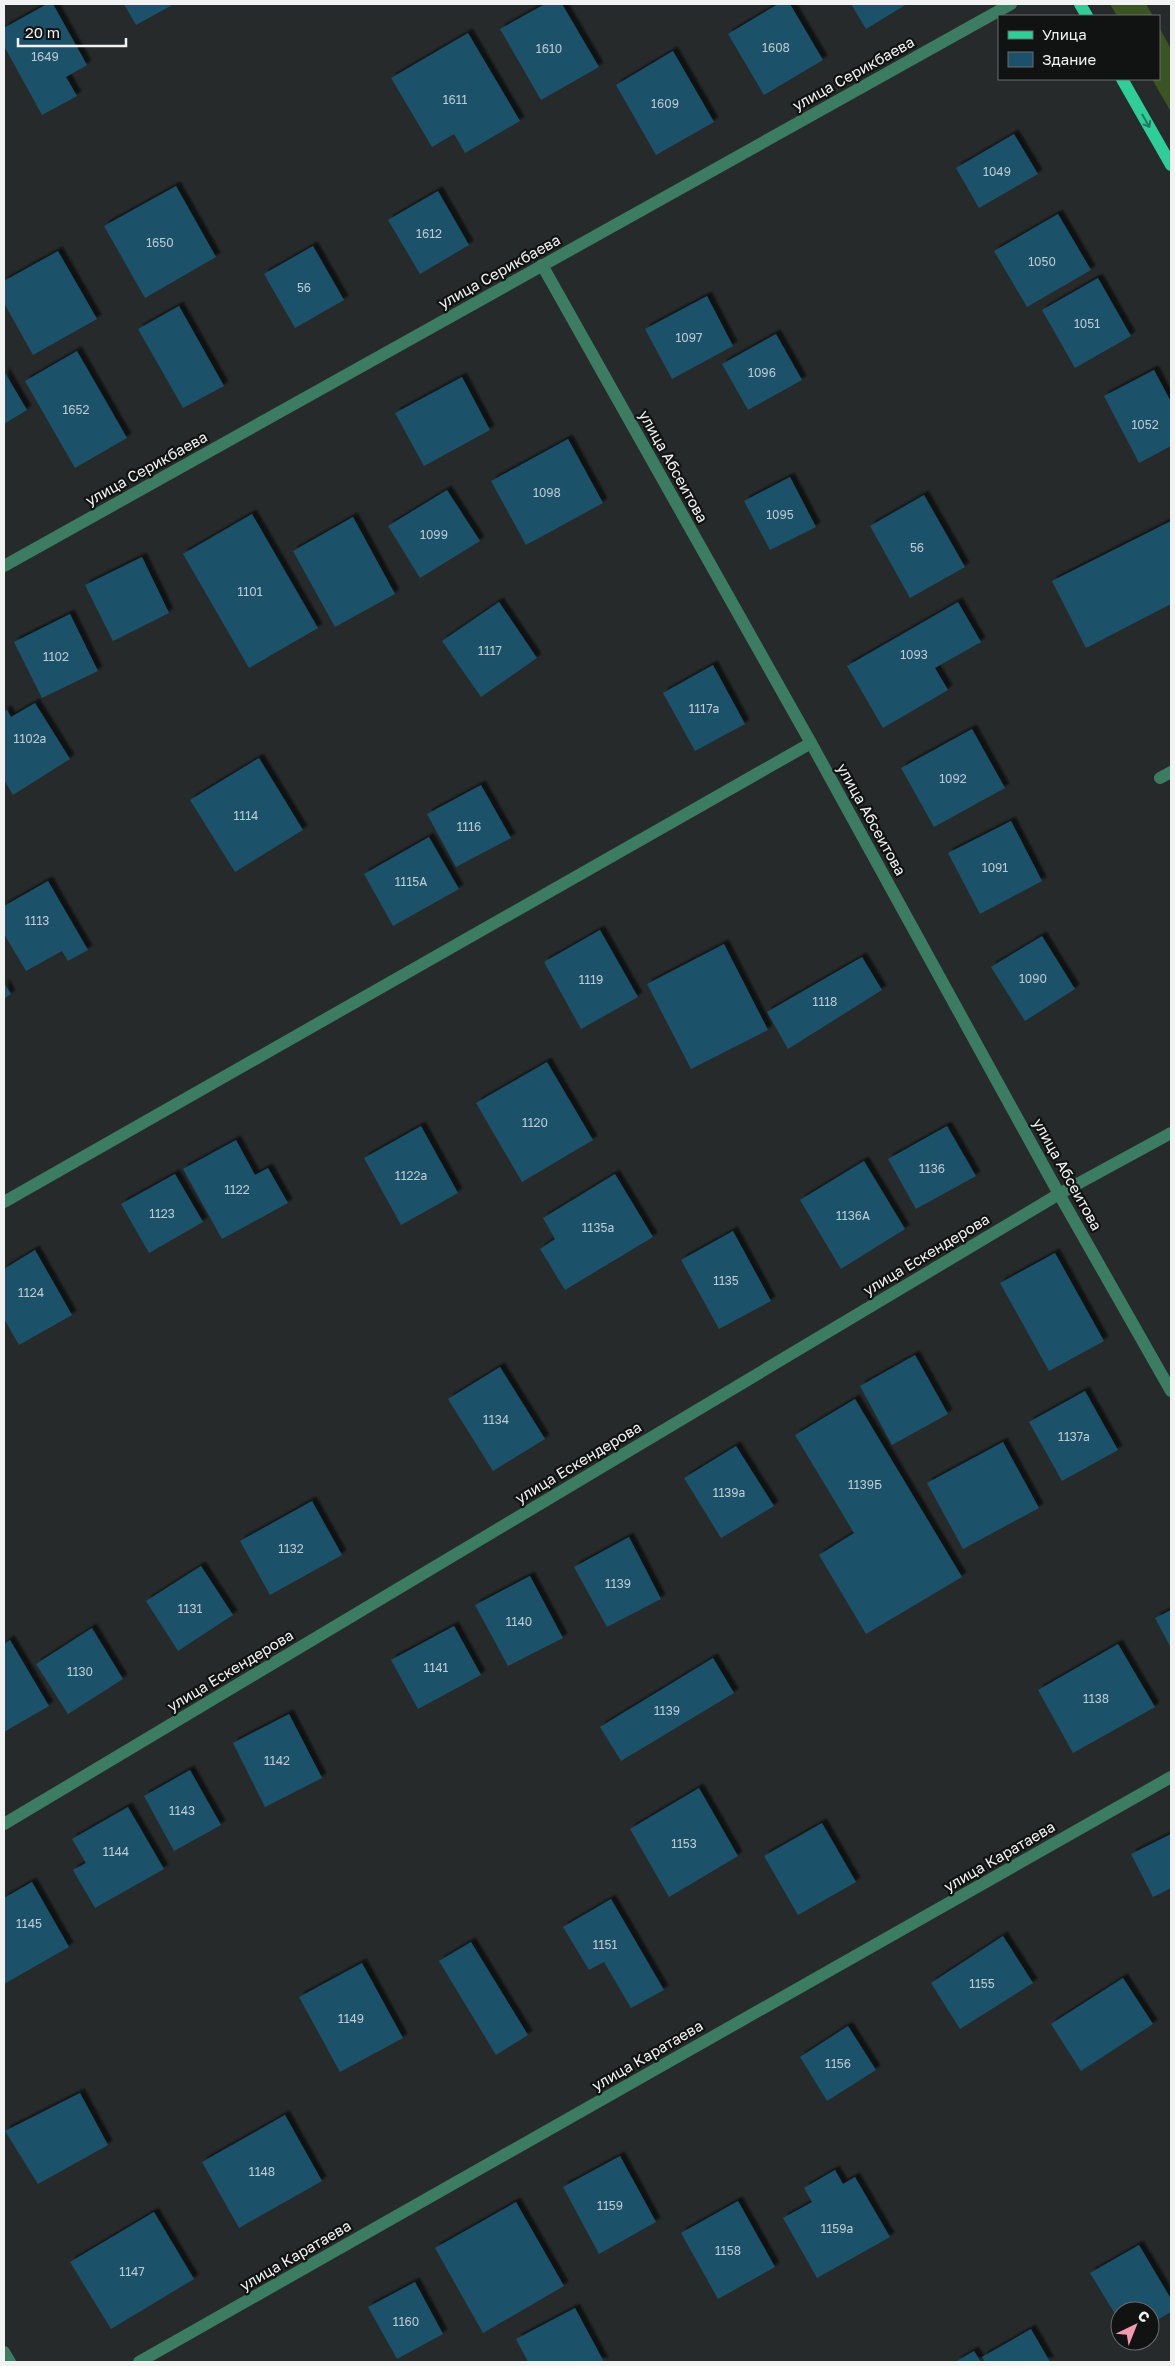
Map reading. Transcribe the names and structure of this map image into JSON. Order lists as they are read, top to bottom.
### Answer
{
  "streets": {
    "street": [
      "улица Серикбаева",
      "улица Абсеитова",
      "улица Ескендерова",
      "улица Каратаева"
    ]
  },
  "crossings": [
    ["улица Серикбаева", "улица Абсеитова"],
    ["улица Абсеитова", "улица Ескендерова"]
  ],
  "house_numbers": [
    "1608",
    "1610",
    "1649",
    "1611",
    "1609",
    "1049",
    "1612",
    "1650",
    "1050",
    "56",
    "1051",
    "1097",
    "1096",
    "1652",
    "1052",
    "1098",
    "1095",
    "1099",
    "56",
    "1101",
    "1117",
    "1093",
    "1102",
    "1117а",
    "1102а",
    "1092",
    "1114",
    "1116",
    "1091",
    "1115А",
    "1113",
    "1090",
    "1119",
    "1118",
    "1120",
    "1136",
    "1122а",
    "1122",
    "1123",
    "1136А",
    "1135а",
    "1135",
    "1124",
    "1134",
    "1137а",
    "1139Б",
    "1139а",
    "1132",
    "1139",
    "1131",
    "1140",
    "1141",
    "1130",
    "1138",
    "1139",
    "1142",
    "1143",
    "1153",
    "1144",
    "1145",
    "1151",
    "1155",
    "1149",
    "1156",
    "1148",
    "1159",
    "1159а",
    "1158",
    "1147",
    "1160"
  ],
  "legend": ["Улица", "Здание"],
  "scale_bar": "20 m",
  "north": "top right"
}
